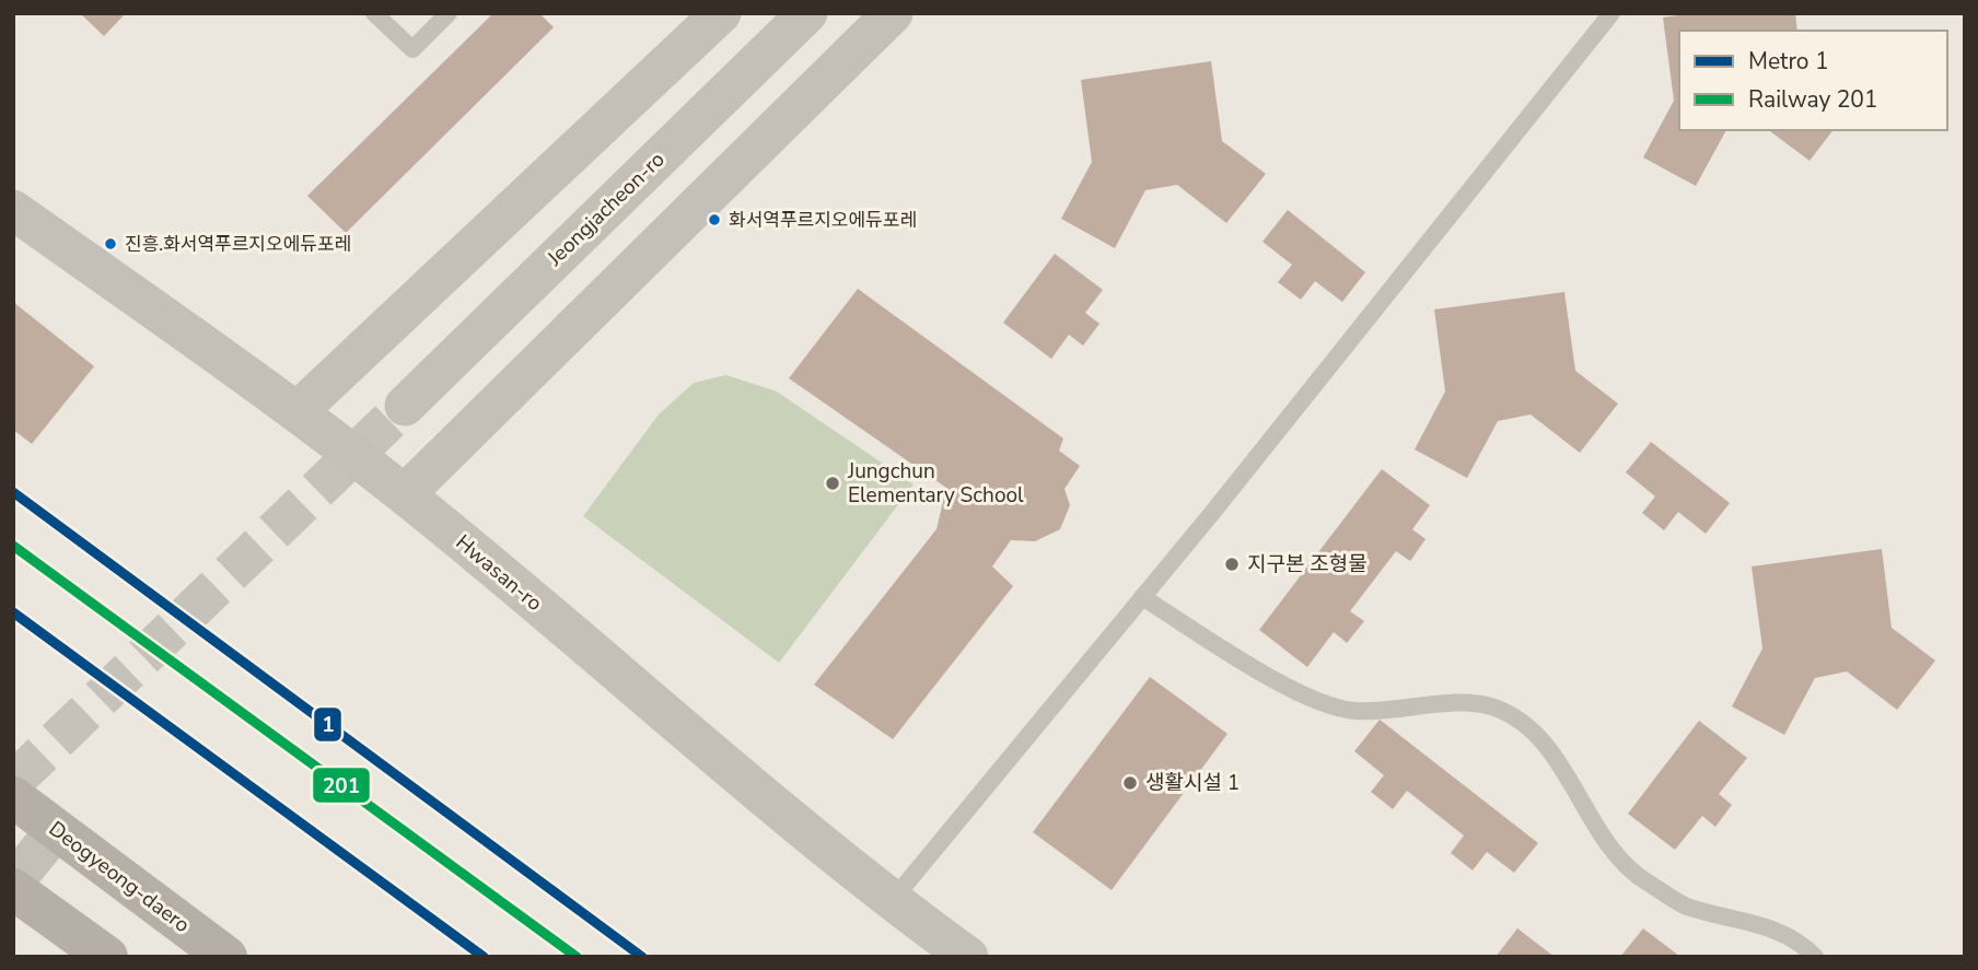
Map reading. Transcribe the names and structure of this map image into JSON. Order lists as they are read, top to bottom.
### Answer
{
  "streets": {
    "main road": ["Deogyeong-daero"],
    "street": ["Jeongjacheon-ro", "Hwasan-ro"]
  },
  "places": [
    "화서역푸르지오에듀포레",
    "진흥.화서역푸르지오에듀포레",
    "Jungchun Elementary School",
    "지구본 조형물",
    "생활시설 1"
  ],
  "lines": ["metro line 1", "rail line 201"],
  "legend": ["Metro 1", "Railway 201"]
}
